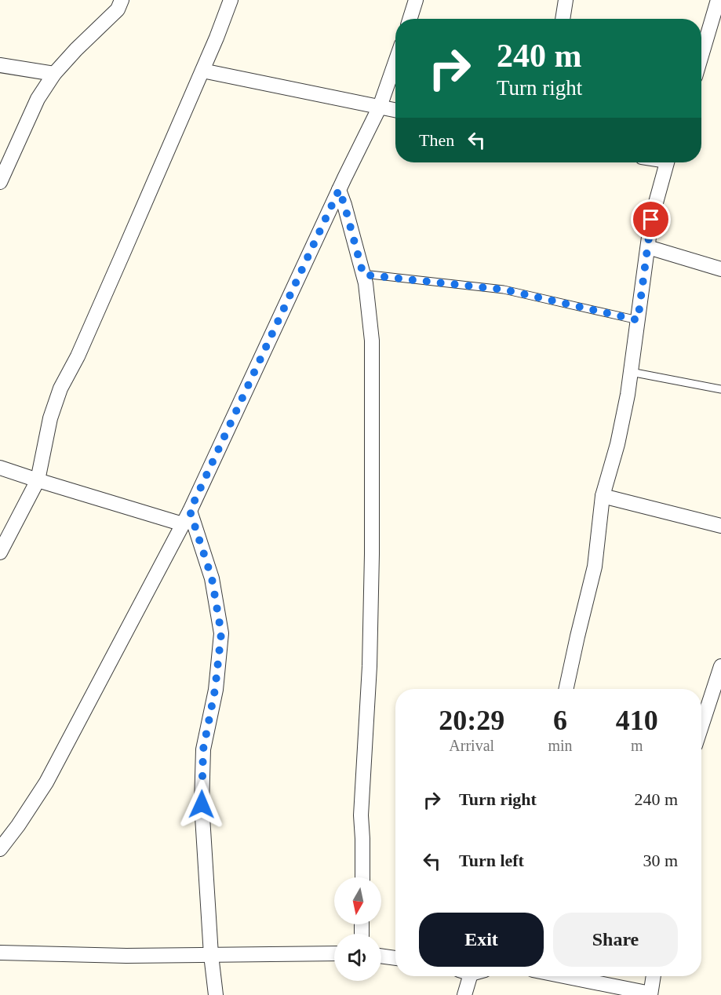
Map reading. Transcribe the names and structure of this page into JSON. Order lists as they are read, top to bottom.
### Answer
{
  "north": "bottom",
  "page": {
    "turn": ["240 m", "Turn right"],
    "then": "Then",
    "eta": [
      "20:29",
      "Arrival",
      "6",
      "min",
      "410",
      "m"
    ],
    "list": [
      {
        "name": "Turn right",
        "value": "240 m"
      },
      {
        "name": "Turn left",
        "value": "30 m"
      }
    ],
    "buttons": ["Exit", "Share"]
  }
}
